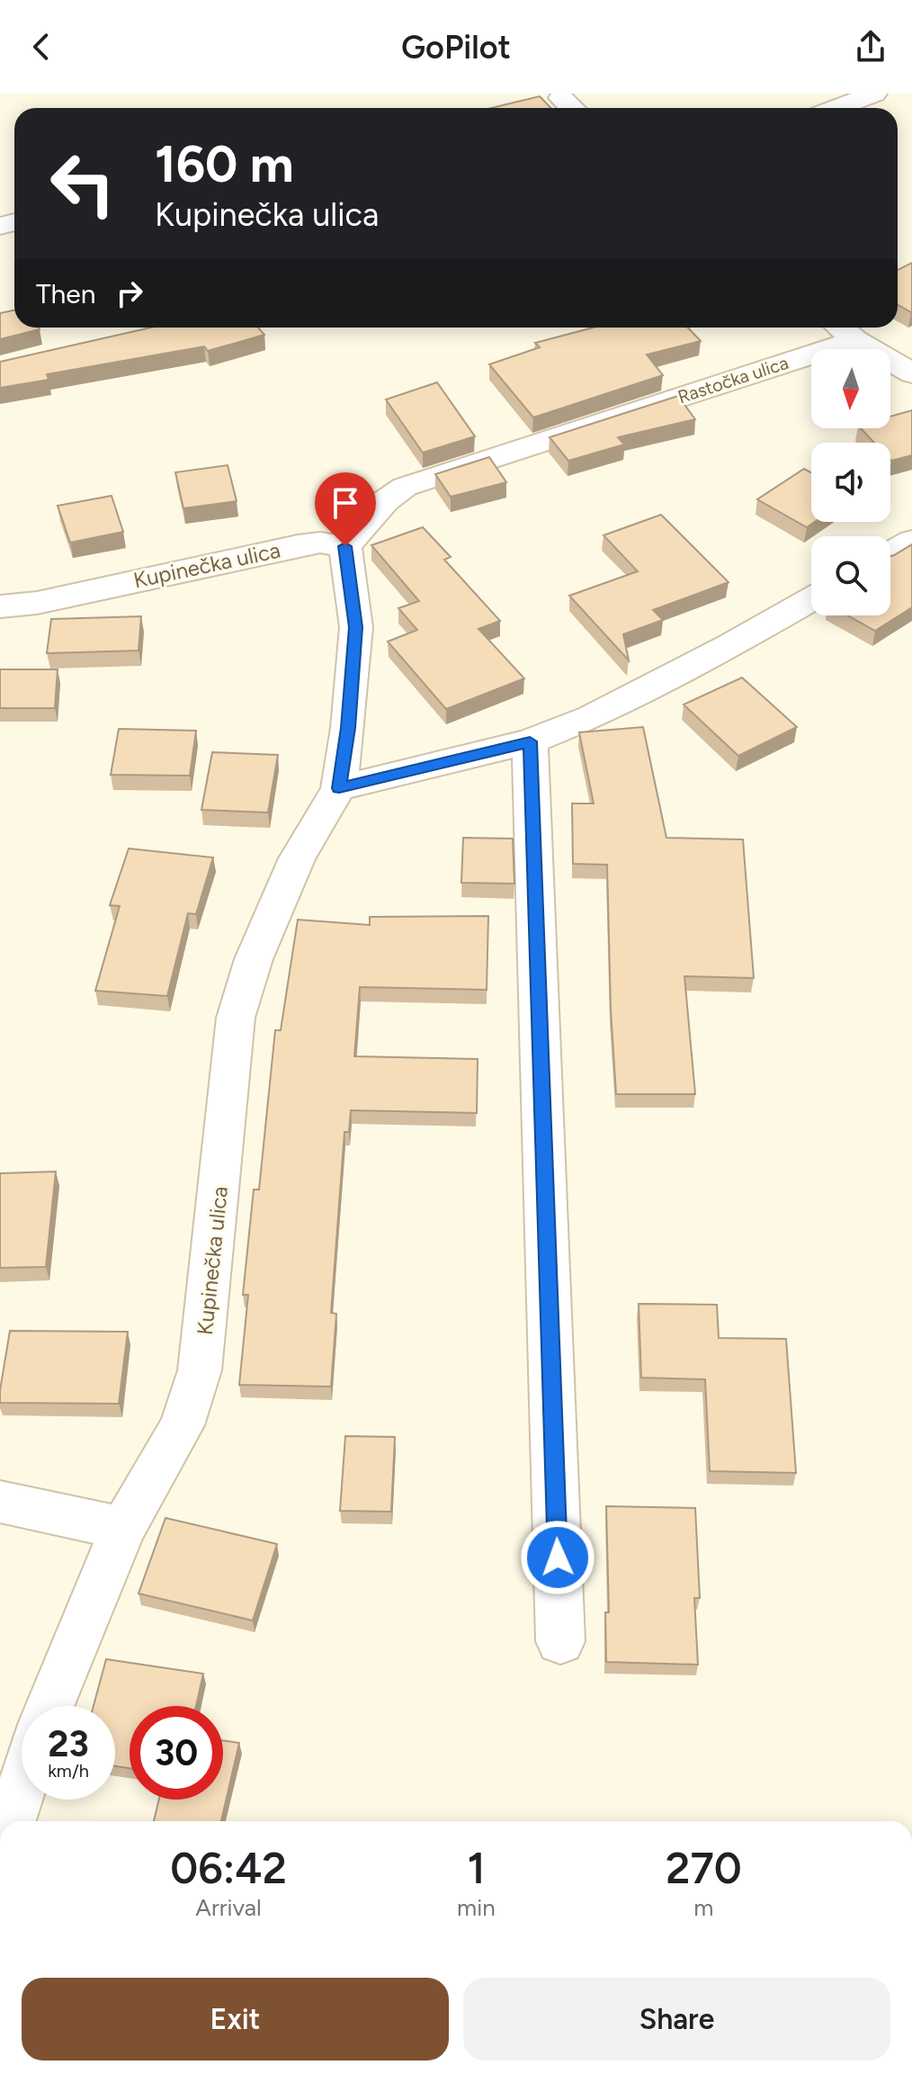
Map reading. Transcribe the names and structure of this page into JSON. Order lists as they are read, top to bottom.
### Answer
{
  "streets": {
    "street": ["Rastočka ulica", "Kupinečka ulica"]
  },
  "crossings": [
    ["Rastočka ulica", "Kupinečka ulica"]
  ],
  "north": "bottom",
  "page": {
    "header": "GoPilot",
    "turn": ["160 m", "Kupinečka ulica"],
    "then": "Then",
    "speed": "23 km/h",
    "limit": "30",
    "eta": [
      "06:42",
      "Arrival",
      "1",
      "min",
      "270",
      "m"
    ],
    "buttons": ["Exit", "Share"]
  }
}
